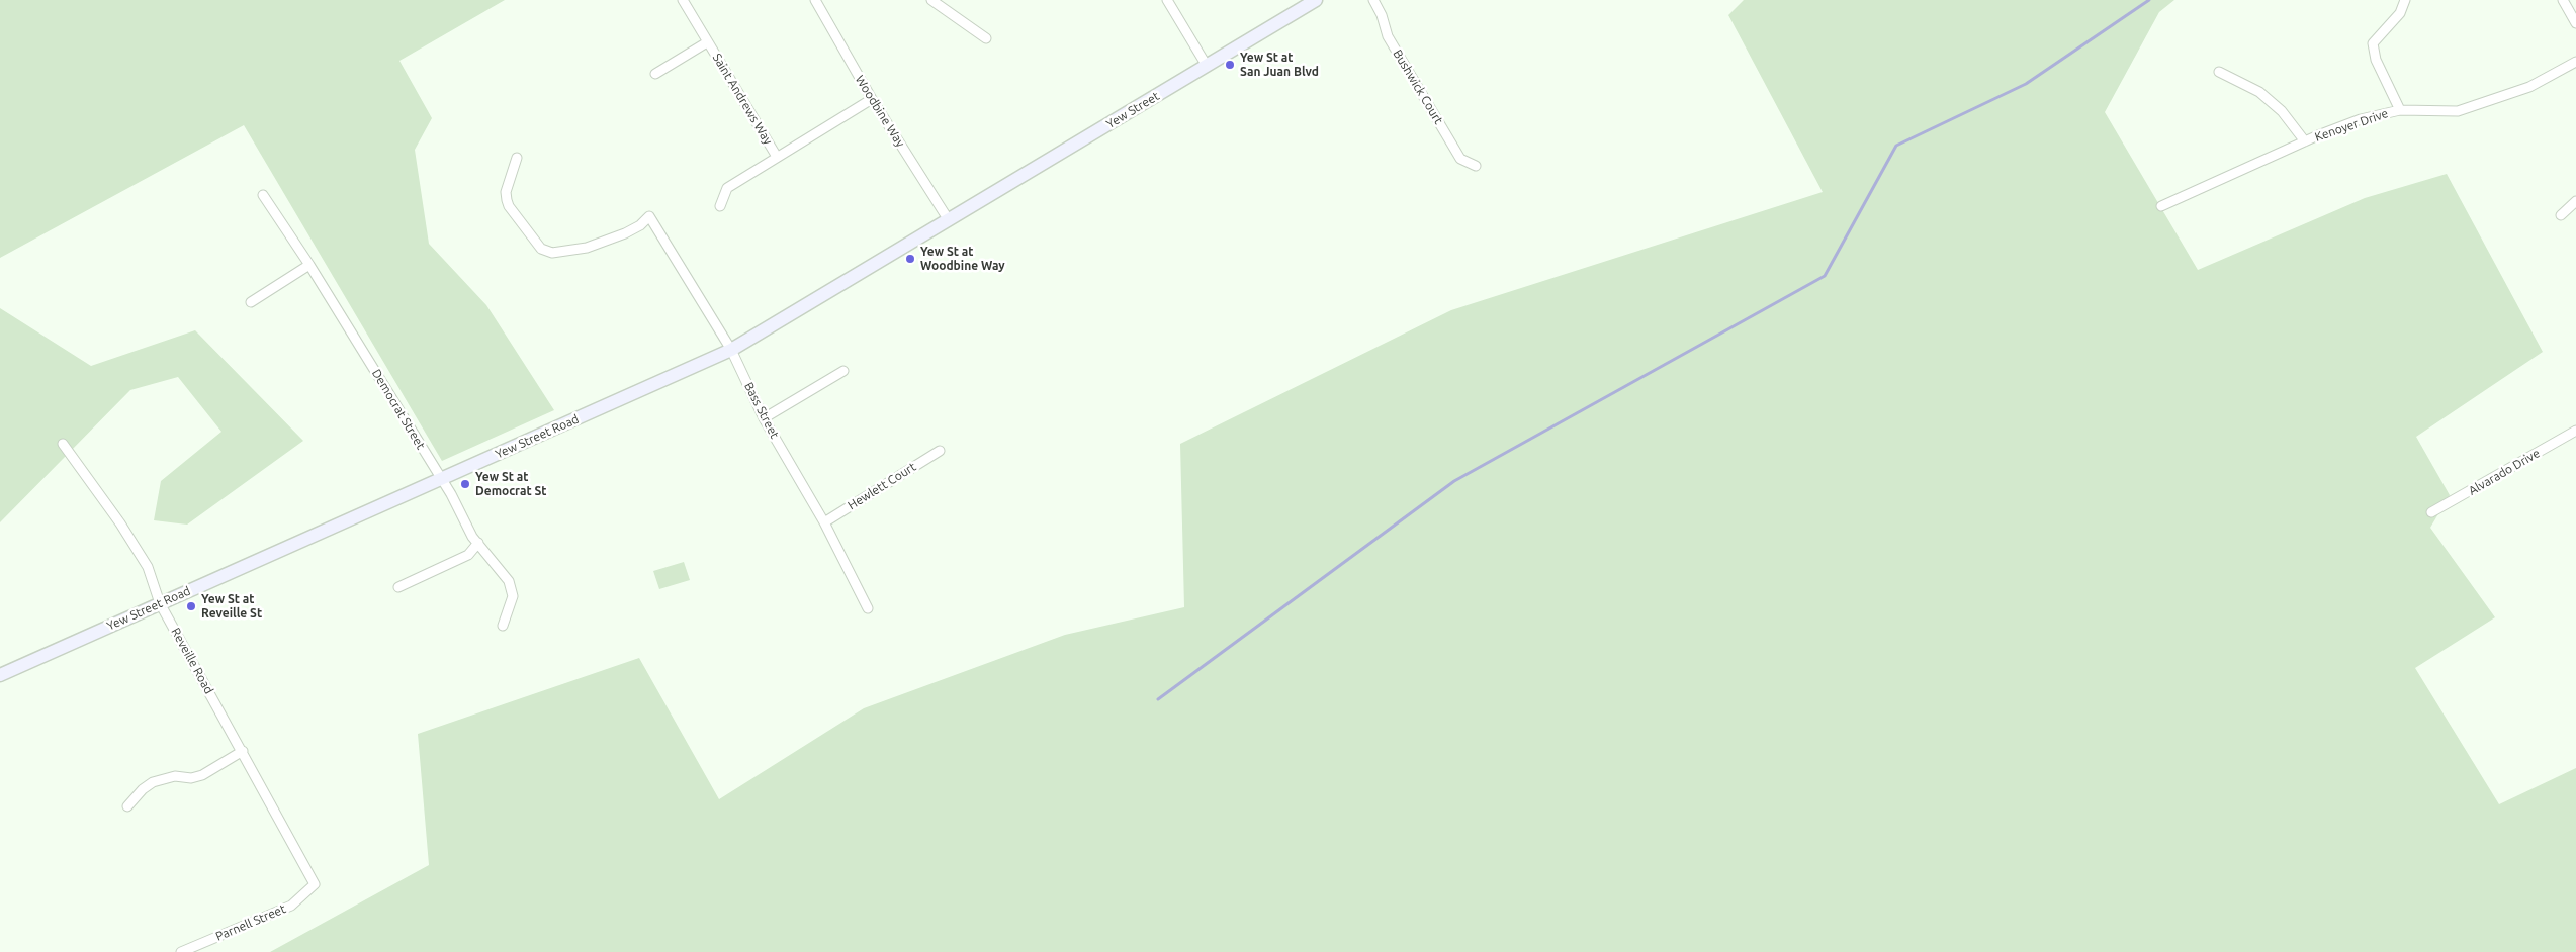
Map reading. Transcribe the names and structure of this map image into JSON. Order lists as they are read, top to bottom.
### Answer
{
  "streets": {
    "street": [
      "Bushwick Court",
      "Saint Andrews Way",
      "Yew Street",
      "Woodbine Way",
      "Kenoyer Drive",
      "Democrat Street",
      "Bass Street",
      "Yew Street Road",
      "Alvarado Drive",
      "Hewlett Court",
      "Reveille Road",
      "Parnell Street"
    ]
  },
  "crossings": [
    ["Saint Andrews Way", "Woodbine Way"],
    ["Yew Street", "Woodbine Way"],
    ["Yew Street", "Yew Street Road"],
    ["Woodbine Way", "Yew Street Road"],
    ["Democrat Street", "Yew Street Road"],
    ["Bass Street", "Yew Street Road"],
    ["Bass Street", "Hewlett Court"],
    ["Yew Street Road", "Reveille Road"],
    ["Reveille Road", "Parnell Street"]
  ],
  "places": [
    "Yew St at San Juan Blvd",
    "Yew St at Woodbine Way",
    "Yew St at Democrat St",
    "Yew St at Reveille St"
  ]
}
